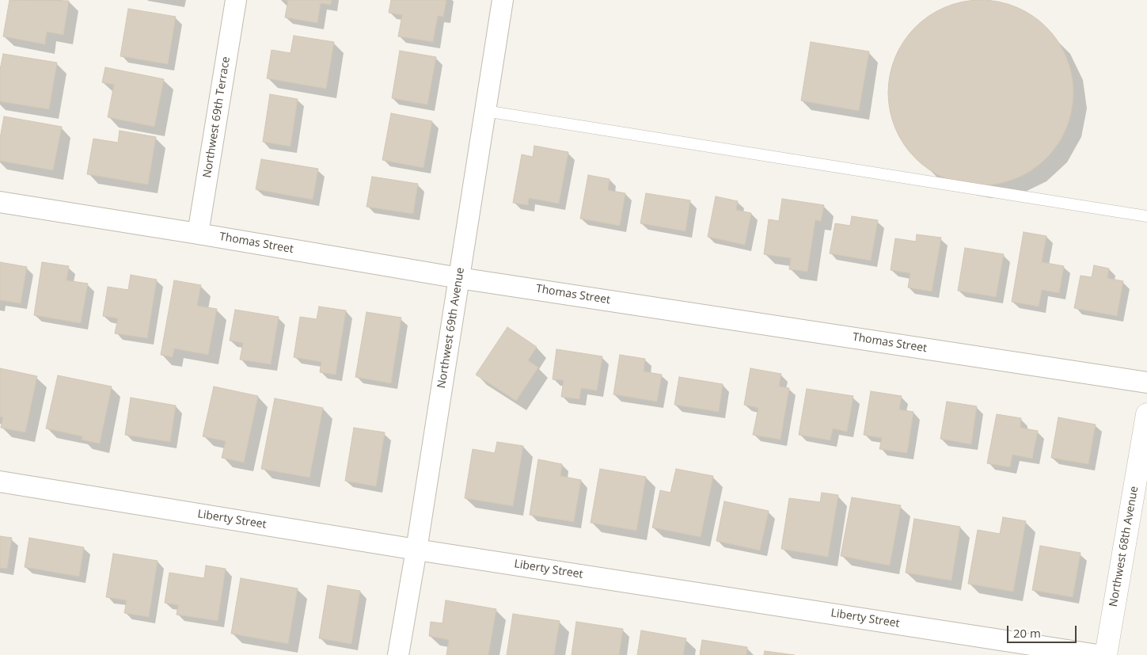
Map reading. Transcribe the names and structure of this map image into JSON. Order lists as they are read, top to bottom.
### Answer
{
  "streets": {
    "street": [
      "Northwest 69th Terrace",
      "Thomas Street",
      "Northwest 69th Avenue",
      "Liberty Street",
      "Northwest 68th Avenue"
    ]
  },
  "crossings": [
    ["Northwest 69th Terrace", "Thomas Street"],
    ["Thomas Street", "Northwest 69th Avenue"],
    ["Northwest 69th Avenue", "Liberty Street"]
  ],
  "scale_bar": "20 m"
}
